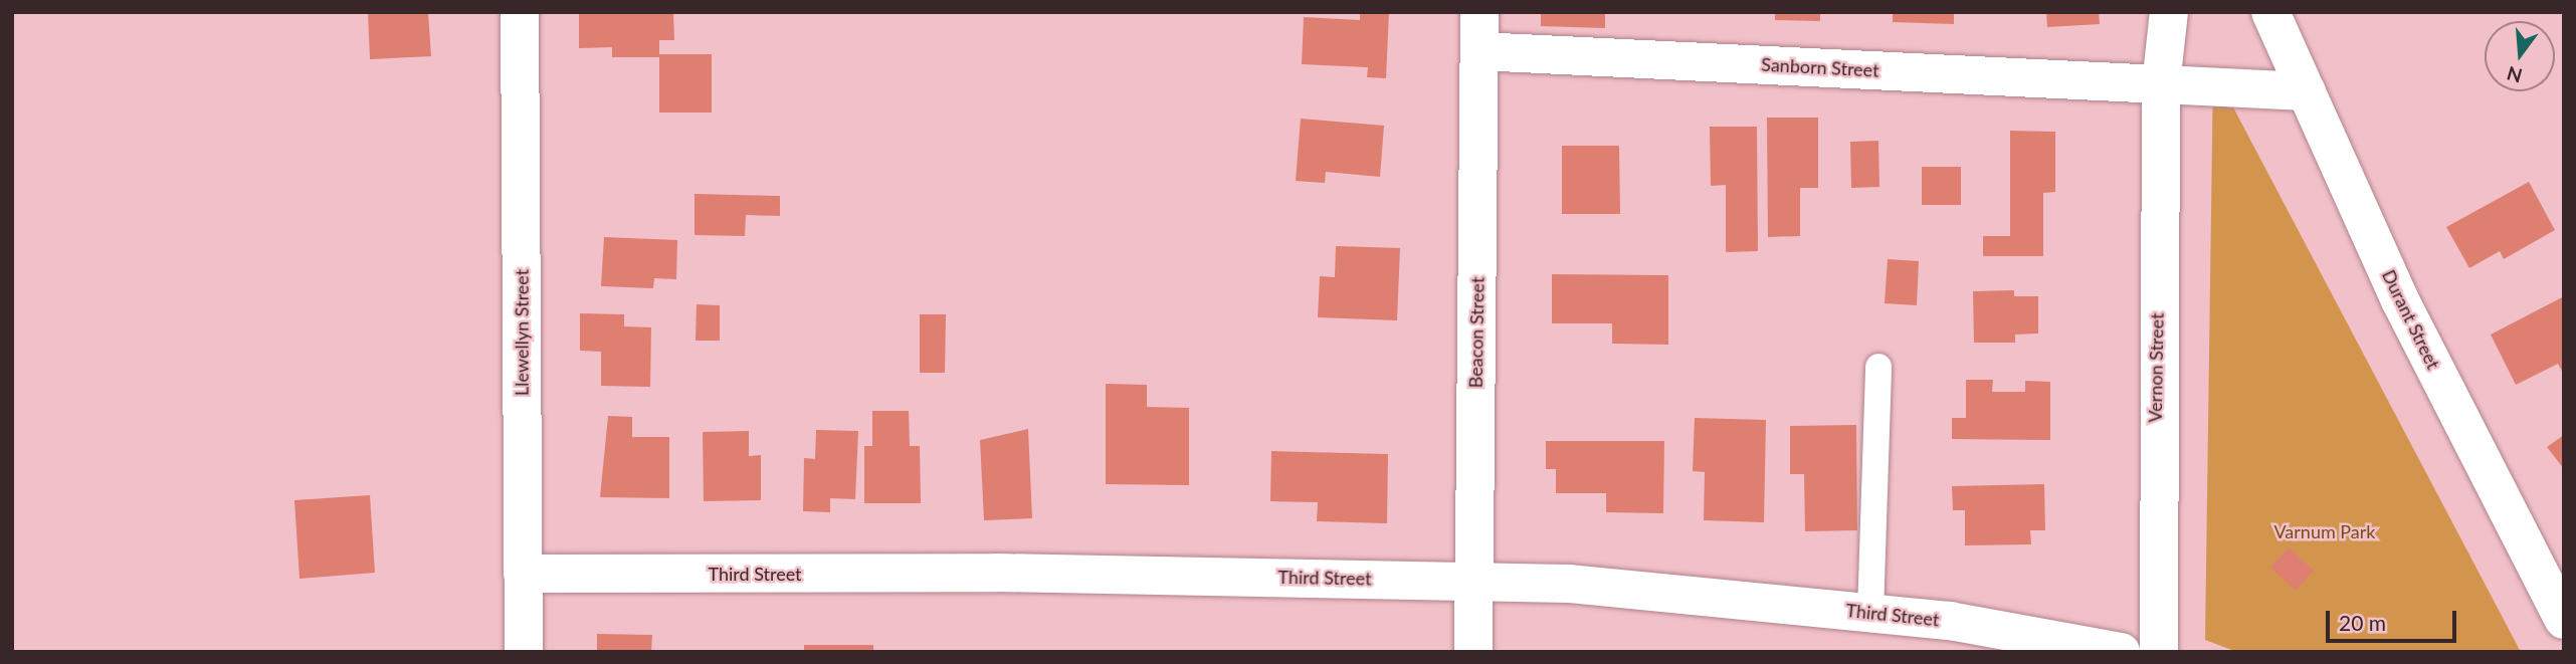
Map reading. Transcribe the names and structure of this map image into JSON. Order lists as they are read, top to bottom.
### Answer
{
  "streets": {
    "street": [
      "Sanborn Street",
      "Durant Street",
      "Llewellyn Street",
      "Beacon Street",
      "Vernon Street",
      "Third Street"
    ]
  },
  "crossings": [
    ["Sanborn Street", "Beacon Street"],
    ["Sanborn Street", "Vernon Street"],
    ["Llewellyn Street", "Third Street"],
    ["Beacon Street", "Third Street"]
  ],
  "parks": ["Varnum Park"],
  "scale_bar": "20 m",
  "north": "bottom"
}
